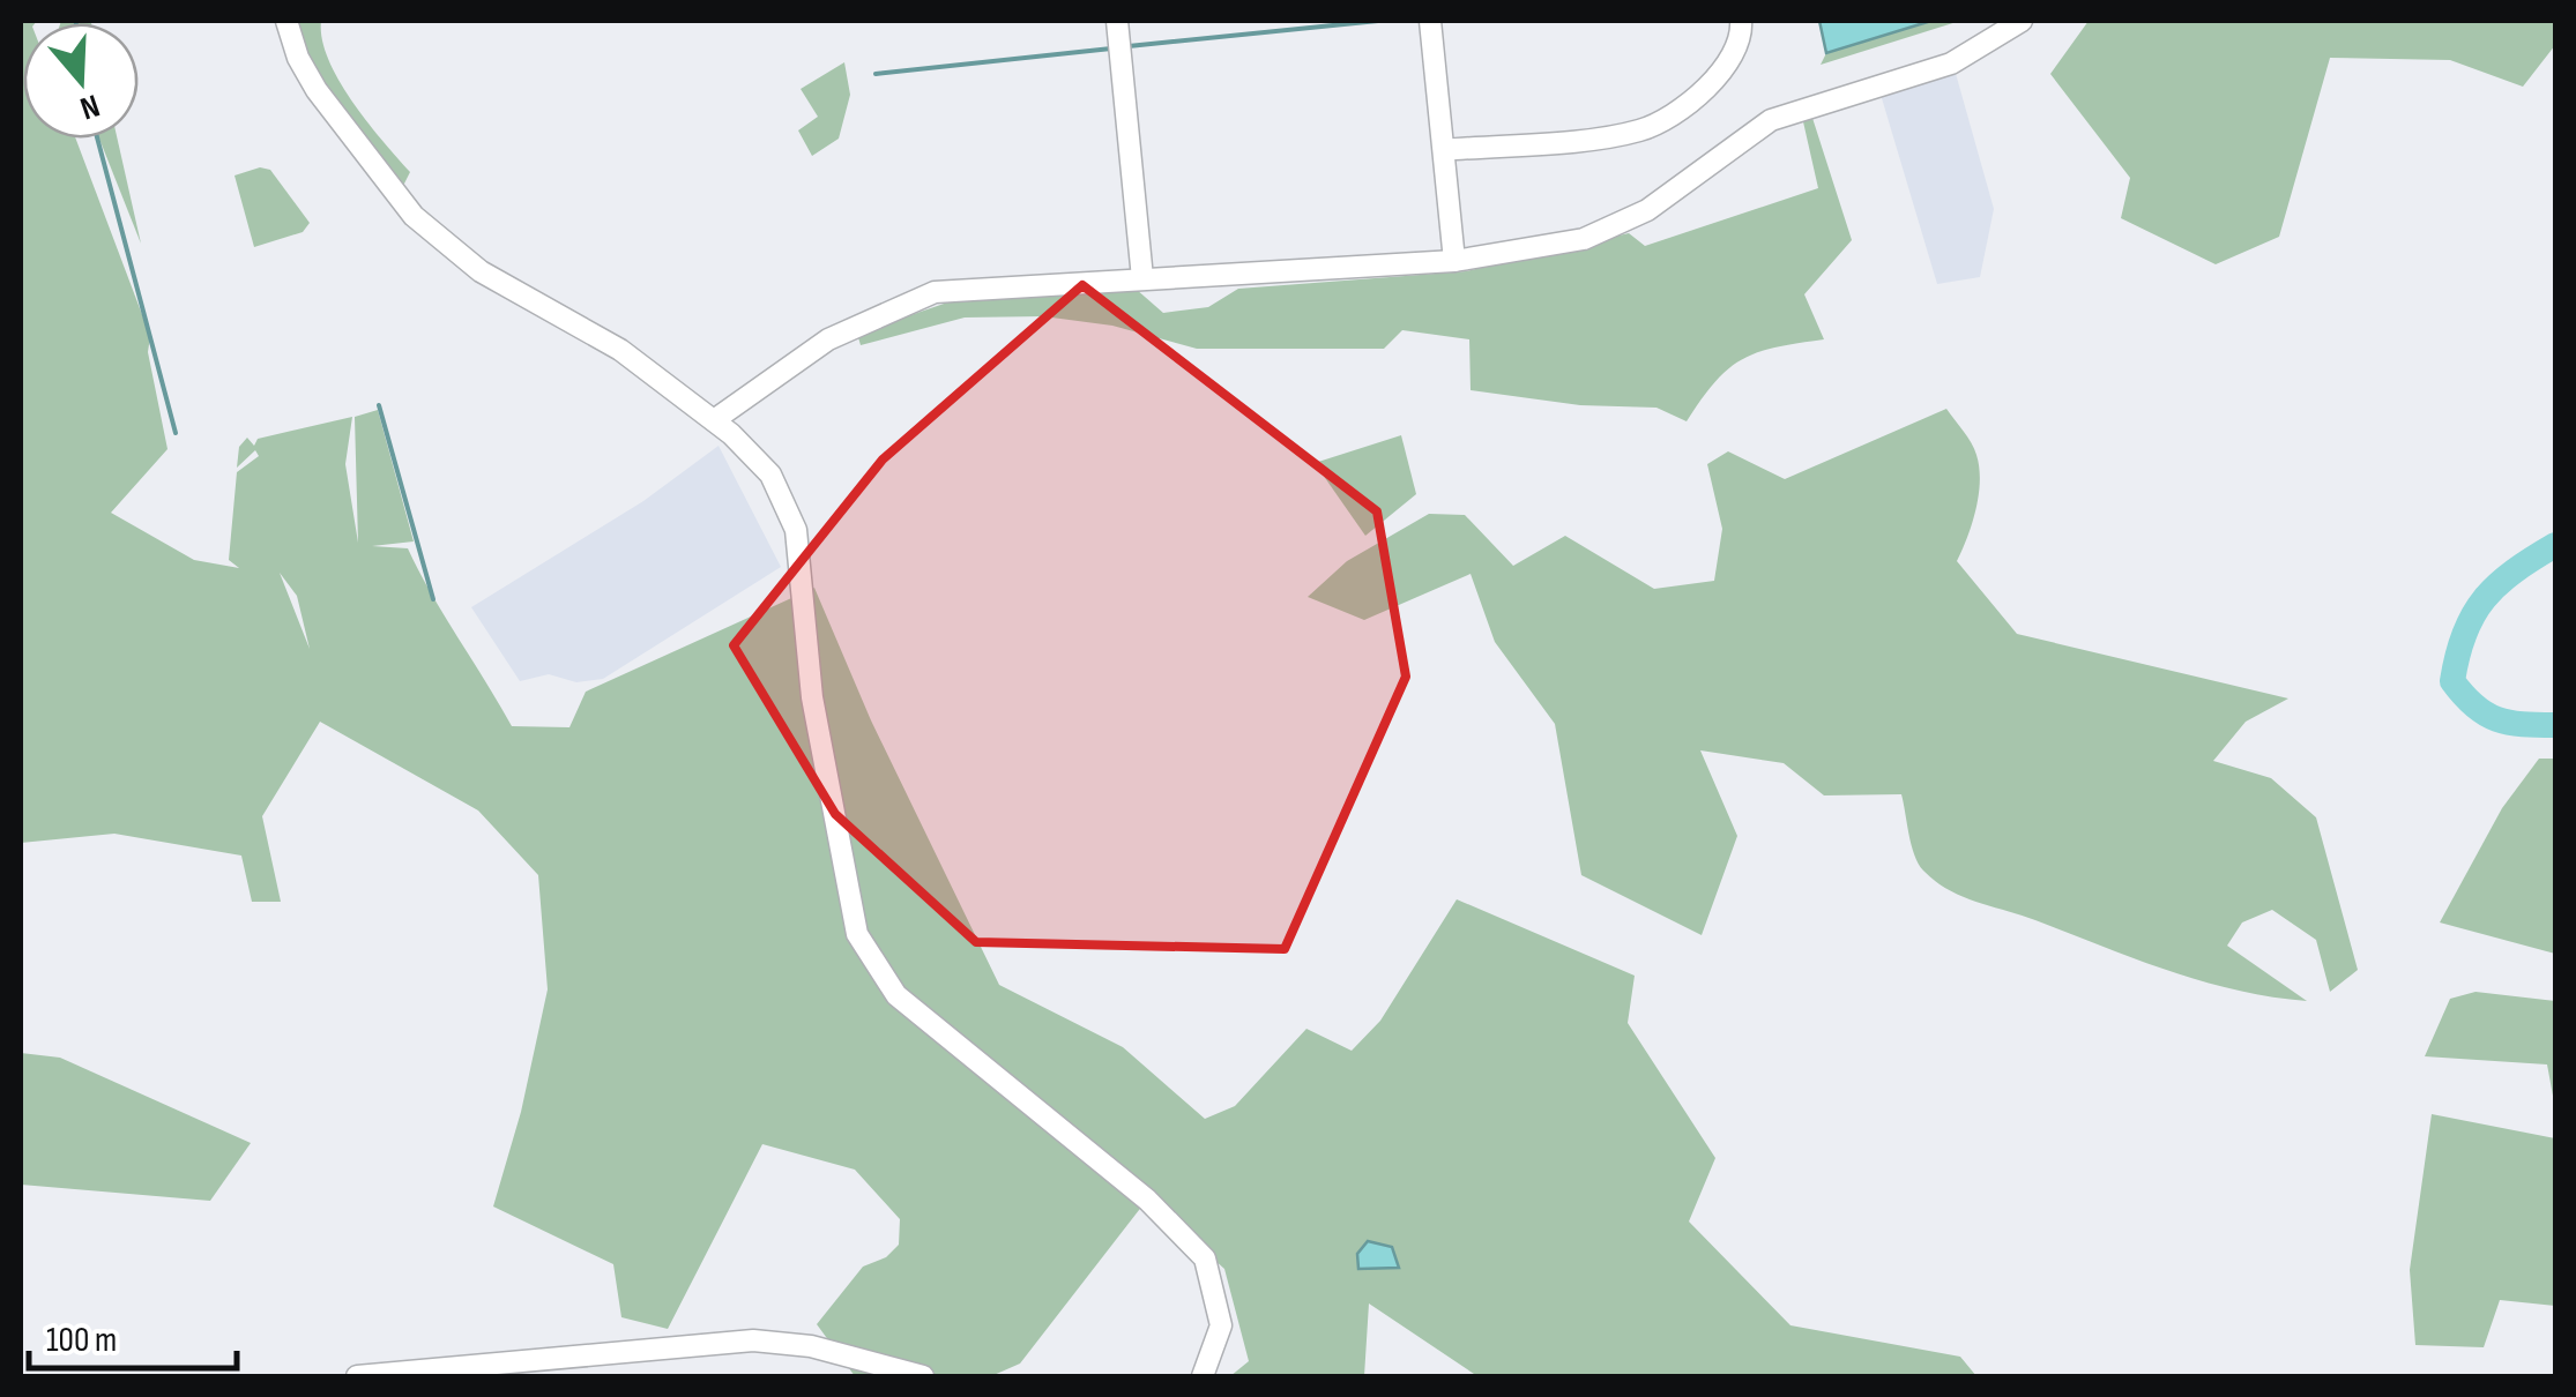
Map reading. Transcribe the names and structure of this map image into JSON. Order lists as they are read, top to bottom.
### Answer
{
  "scale_bar": "100 m",
  "north": "bottom"
}
